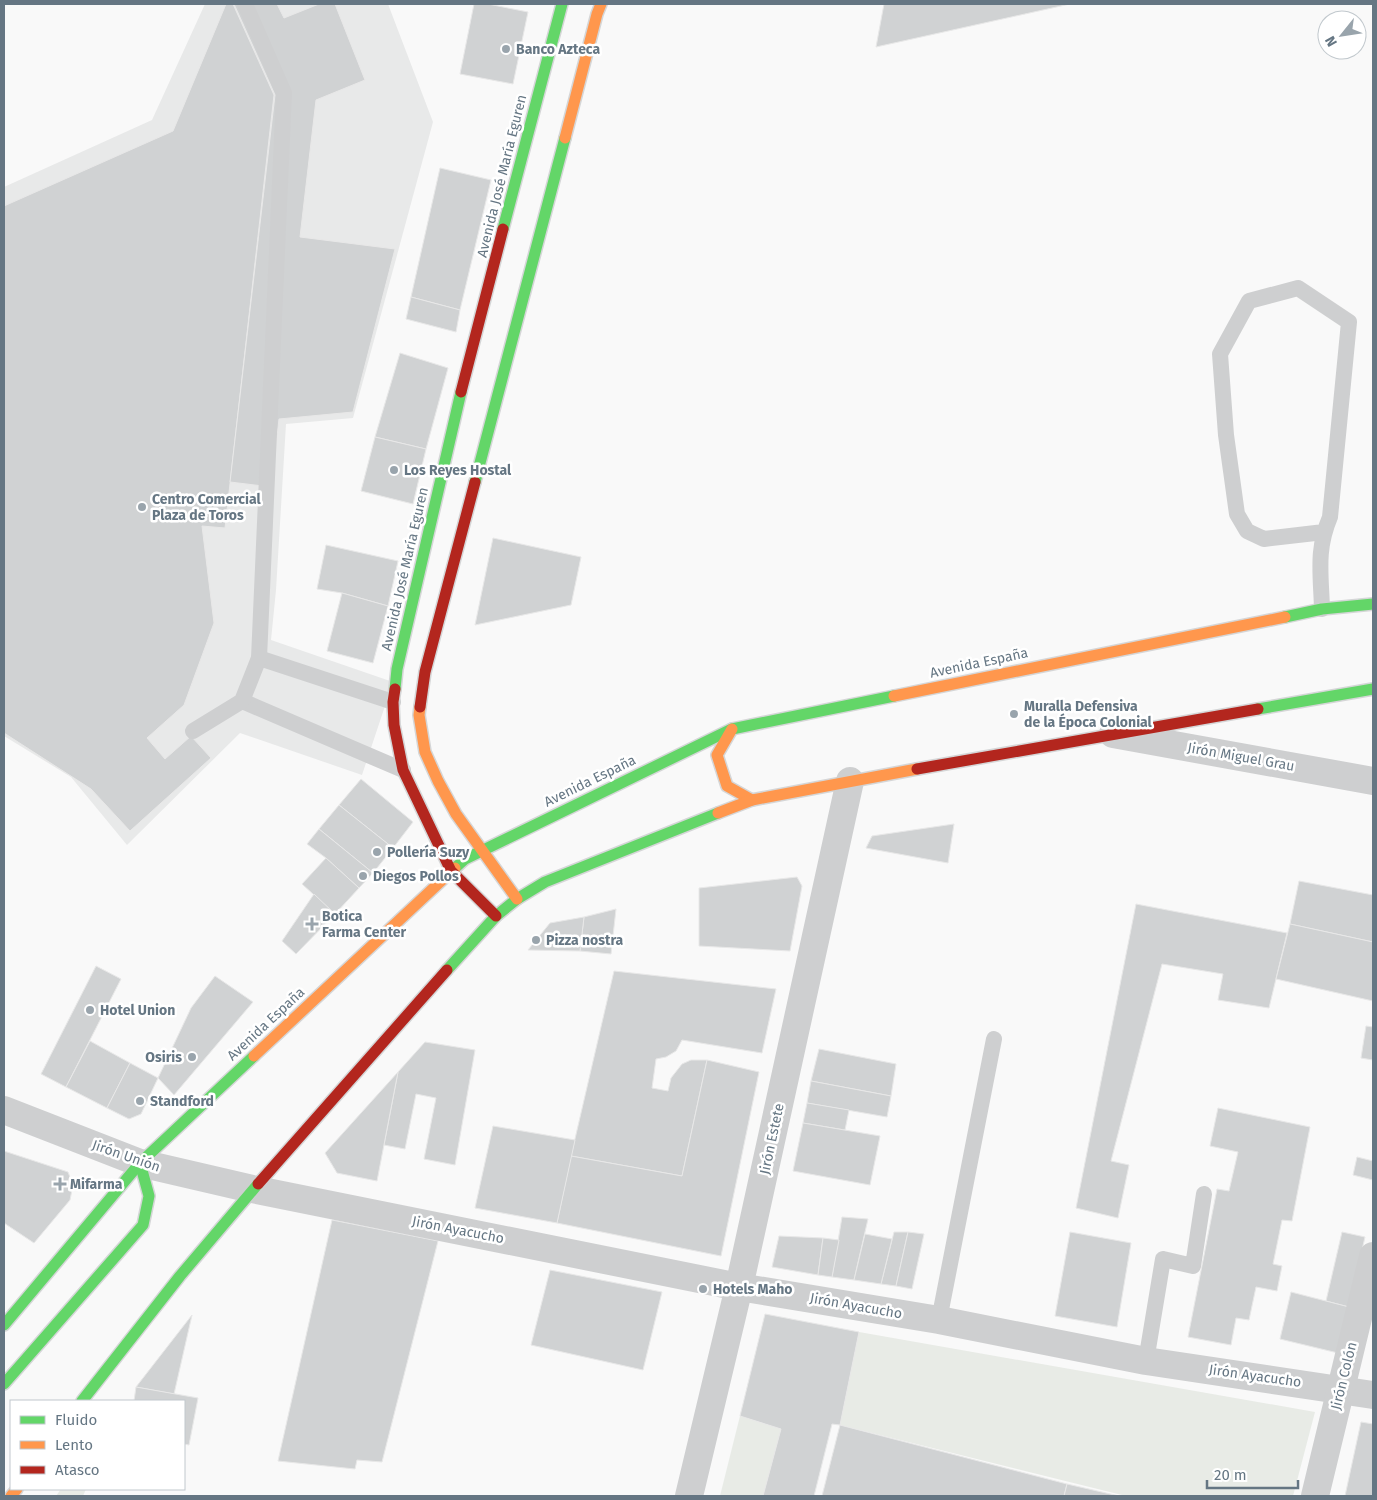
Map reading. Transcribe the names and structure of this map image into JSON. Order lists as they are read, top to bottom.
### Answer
{
  "streets": {
    "main road": ["Avenida José María Eguren", "Avenida España"],
    "street": [
      "Jirón Miguel Grau",
      "Jirón Estete",
      "Jirón Unión",
      "Jirón Ayacucho",
      "Jirón Colón"
    ]
  },
  "crossings": [
    ["Avenida José María Eguren", "Avenida España"],
    ["Avenida España", "Jirón Unión"],
    ["Jirón Estete", "Jirón Ayacucho"],
    ["Jirón Unión", "Jirón Ayacucho"],
    ["Jirón Ayacucho", "Jirón Colón"]
  ],
  "places": {
    "other": [
      "Banco Azteca",
      "Los Reyes Hostal",
      "Centro Comercial Plaza de Toros",
      "Muralla Defensiva de la Época Colonial",
      "Pollería Suzy",
      "Diegos Pollos",
      "Pizza nostra",
      "Hotel Union",
      "Osiris",
      "Standford",
      "Hotels Maho"
    ],
    "health": ["Botica Farma Center", "Mifarma"]
  },
  "legend": ["Fluido", "Lento", "Atasco"],
  "scale_bar": "20 m",
  "north": "bottom left"
}
